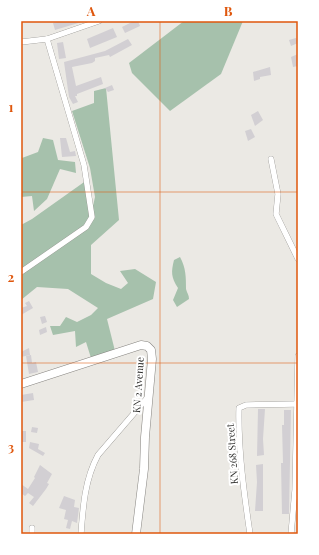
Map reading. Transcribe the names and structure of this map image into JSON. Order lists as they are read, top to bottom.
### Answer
{
  "streets": {
    "main road": ["KN 2 Avenue"],
    "street": ["KN 268 Street"]
  },
  "grid": {
    "columns": ["A", "B"],
    "rows": ["1", "2", "3"]
  }
}
